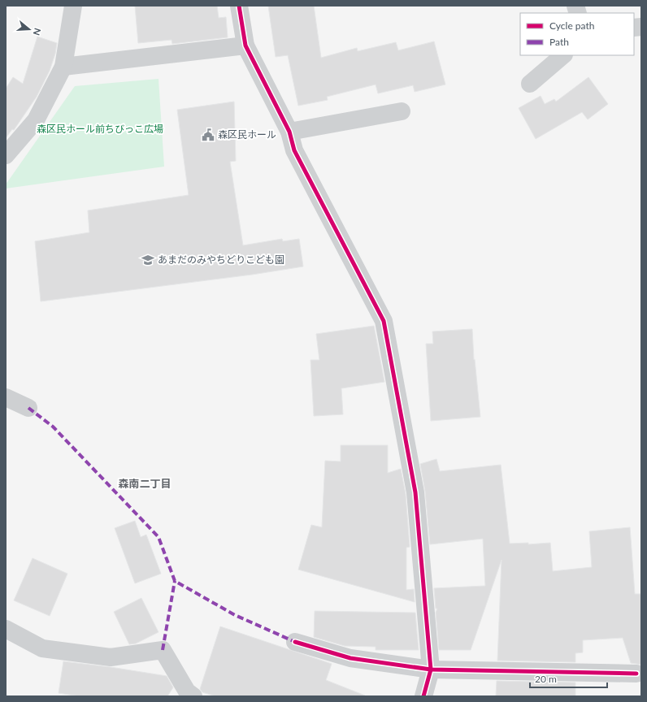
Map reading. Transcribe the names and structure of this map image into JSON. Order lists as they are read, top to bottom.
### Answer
{
  "districts": ["森南二丁目"],
  "parks": ["森区民ホール前ちびっこ広場"],
  "places": {
    "public building": ["森区民ホール"],
    "school or university": ["あまだのみやちどりこども園"]
  },
  "legend": ["Cycle path", "Path"],
  "scale_bar": "20 m",
  "north": "right"
}
